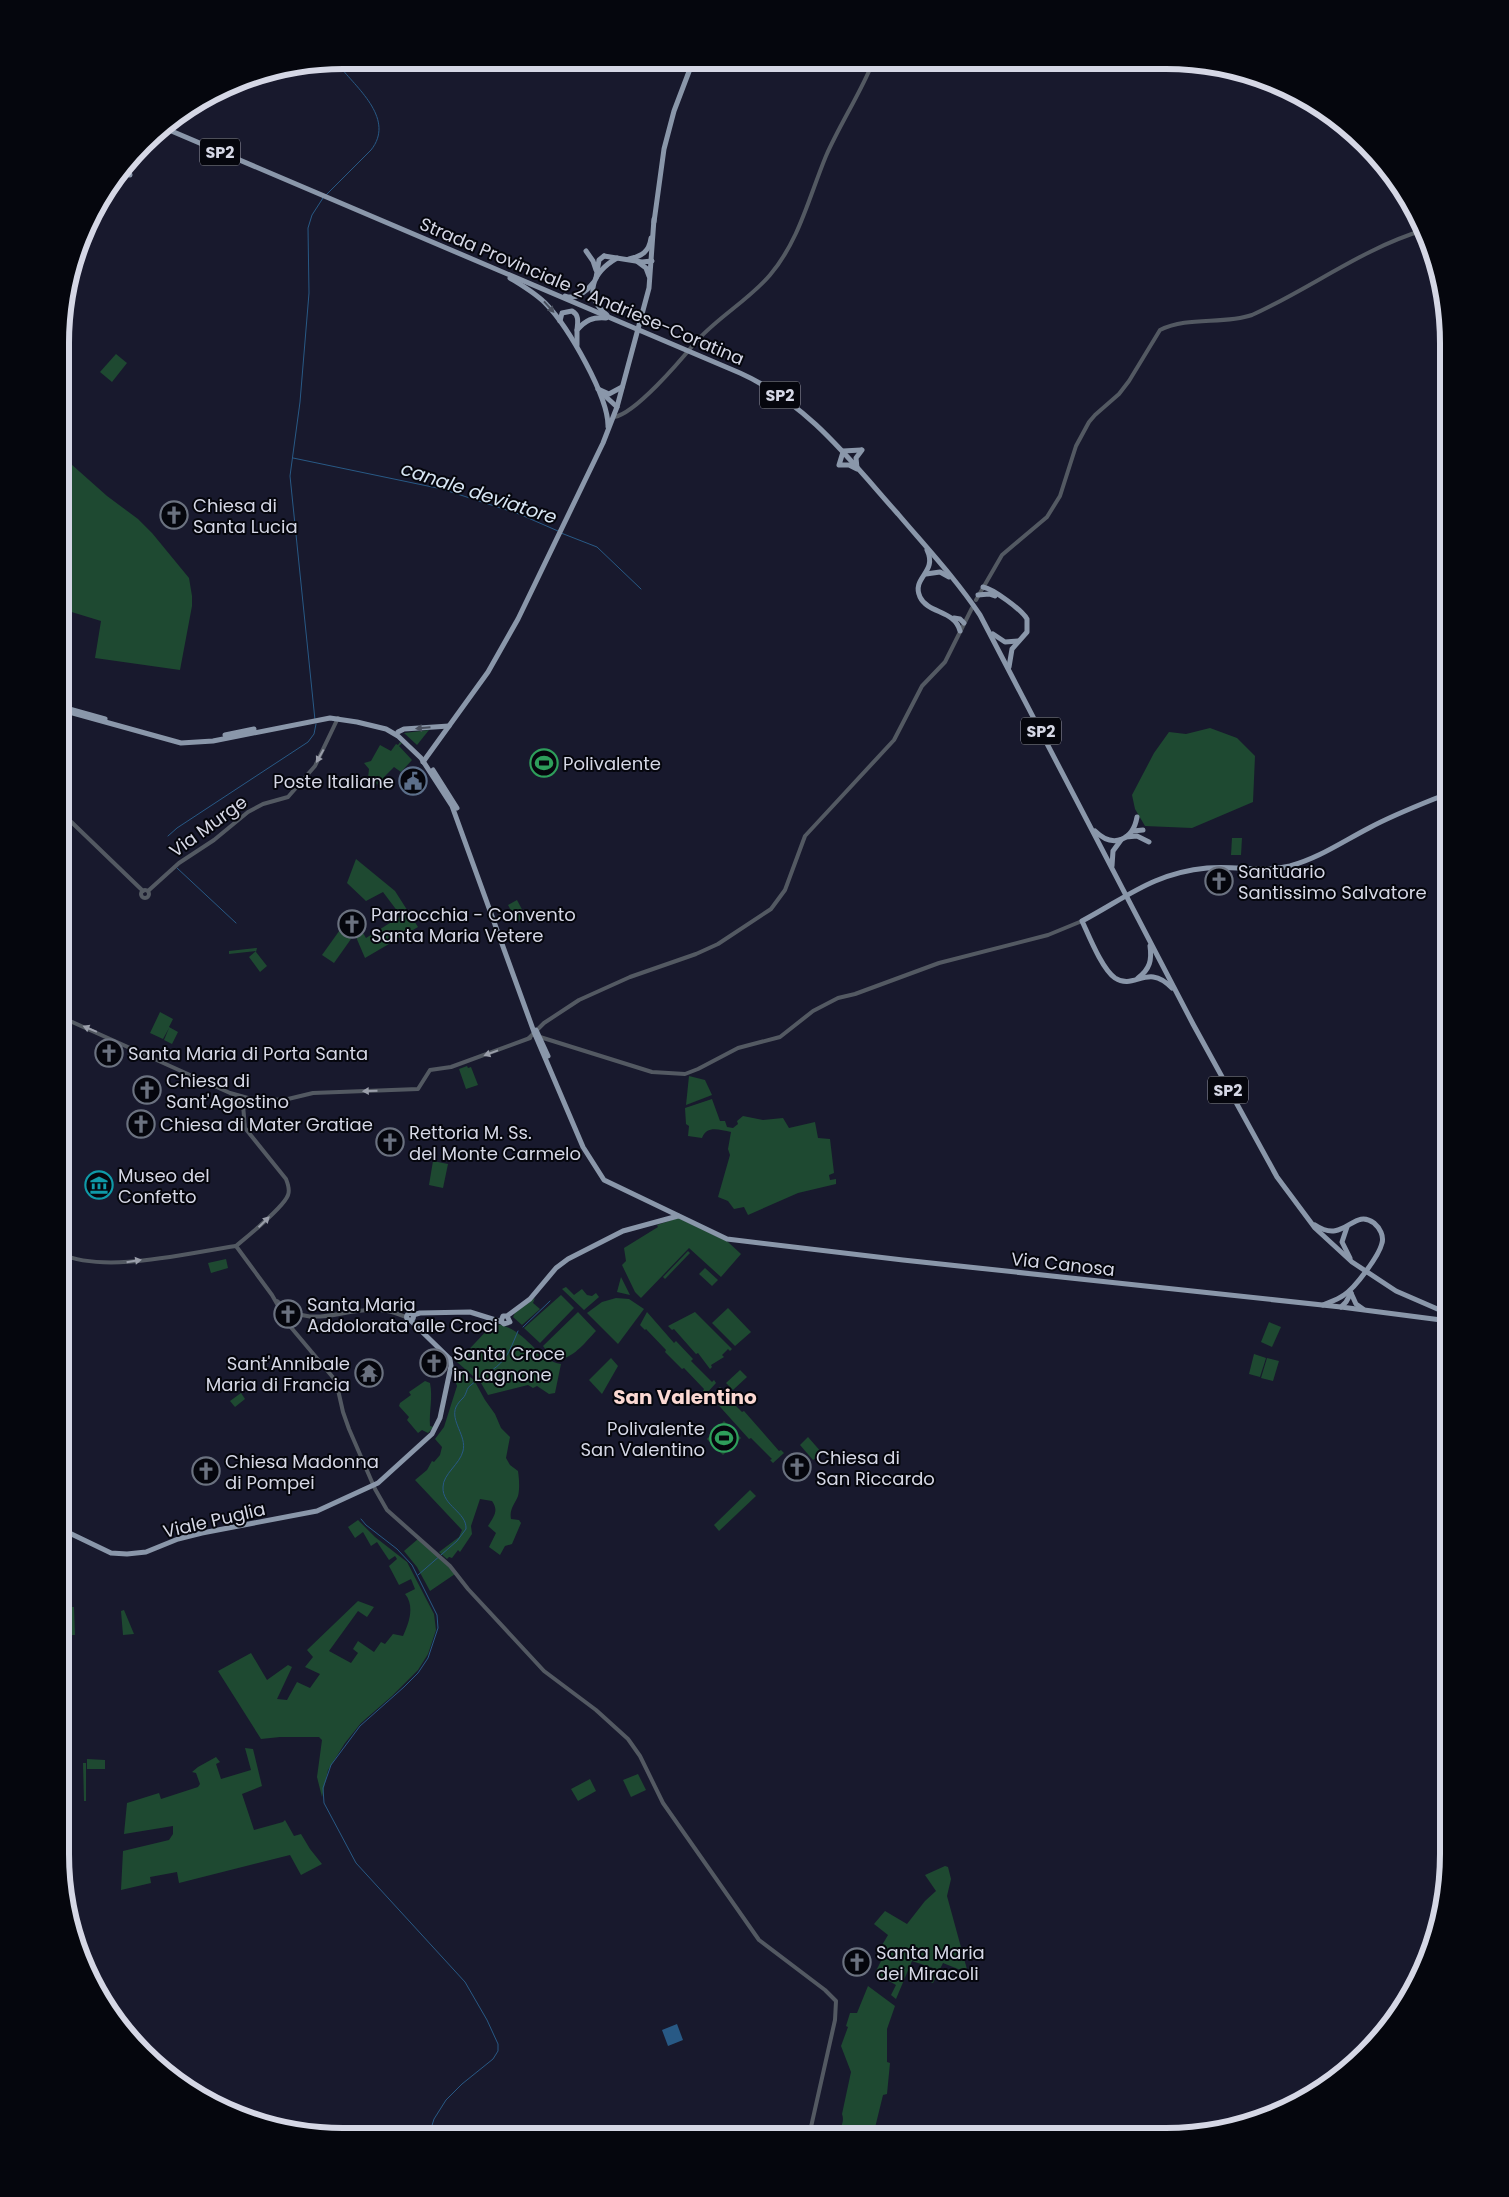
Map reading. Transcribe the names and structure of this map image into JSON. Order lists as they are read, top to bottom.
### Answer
{
  "streets": {
    "main road": [
      "SP2",
      "Strada Provinciale 2 Andriese-Coratina",
      "Via Canosa",
      "Viale Puglia"
    ],
    "street": ["Via Murge"]
  },
  "one_way": ["Via Murge"],
  "districts": ["San Valentino"],
  "water": ["canale deviatore"],
  "places": {
    "church": [
      "Chiesa di Santa Lucia",
      "Santuario Santissimo Salvatore",
      "Parrocchia - Convento Santa Maria Vetere",
      "Santa Maria di Porta Santa",
      "Chiesa di Sant'Agostino",
      "Chiesa di Mater Gratiae",
      "Rettoria M. Ss. del Monte Carmelo",
      "Santa Maria Addolorata alle Croci",
      "Santa Croce in Lagnone",
      "Chiesa di San Riccardo",
      "Chiesa Madonna di Pompei",
      "Santa Maria dei Miracoli"
    ],
    "sports": ["Polivalente", "Polivalente San Valentino"],
    "public building": ["Poste Italiane"],
    "museum": ["Museo del Confetto"],
    "temple": ["Sant'Annibale Maria di Francia"]
  }
}
